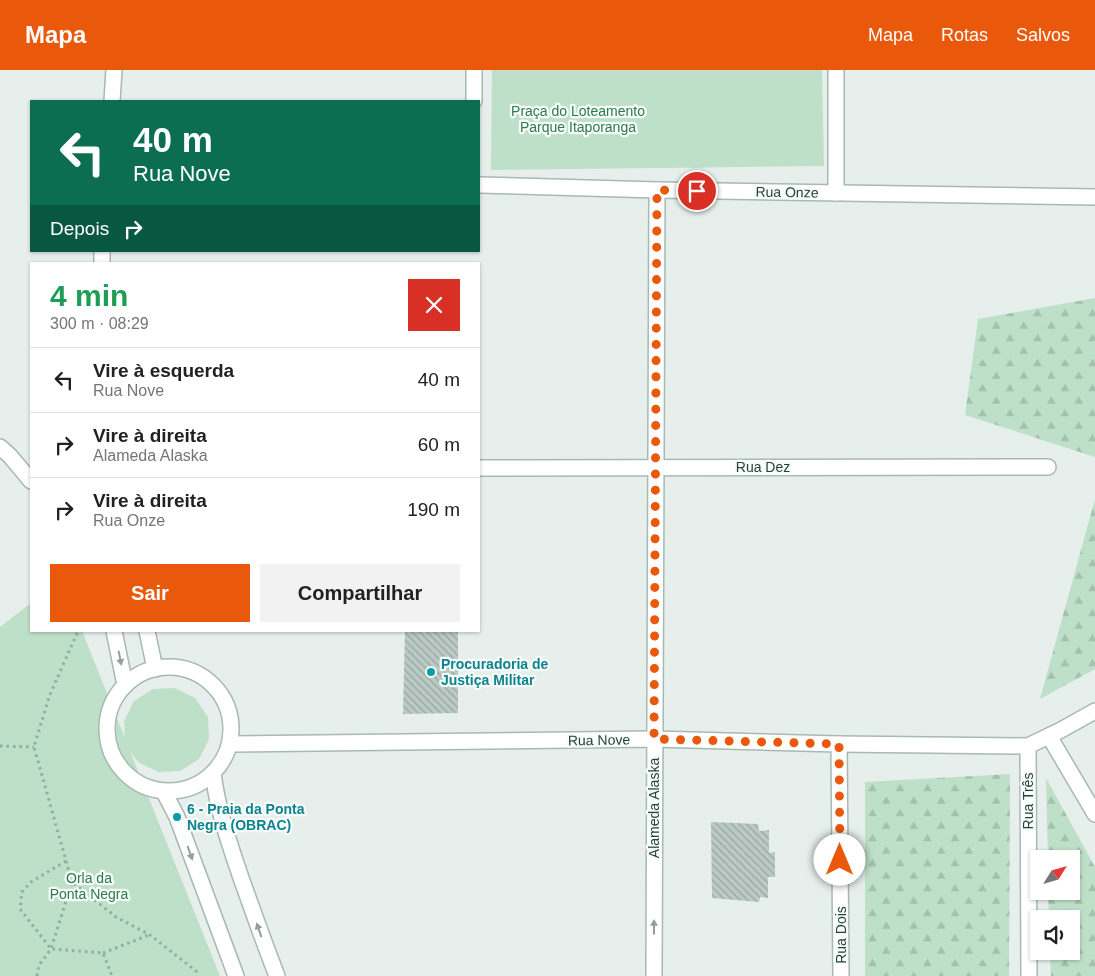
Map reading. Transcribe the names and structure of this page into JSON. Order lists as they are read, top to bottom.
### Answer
{
  "streets": {
    "street": [
      "Rua Onze",
      "Rua Dez",
      "Rua Nove",
      "Rua Três",
      "Alameda Alaska",
      "Rua Dois"
    ]
  },
  "crossings": [
    ["Rua Onze", "Alameda Alaska"],
    ["Rua Dez", "Alameda Alaska"],
    ["Rua Nove", "Rua Três"],
    ["Rua Nove", "Alameda Alaska"],
    ["Rua Nove", "Rua Dois"]
  ],
  "parks": ["Praça do Loteamento Parque Itaporanga", "Orla da Ponta Negra"],
  "places": ["Procuradoria de Justiça Militar", "6 - Praia da Ponta Negra (OBRAC)"],
  "north": "top right",
  "page": {
    "header": "Mapa",
    "nav": ["Mapa", "Rotas", "Salvos"],
    "turn": ["40 m", "Rua Nove"],
    "then": "Depois",
    "heading": ["4 min", "300 m · 08:29"],
    "list": [
      {
        "name": "Vire à esquerda",
        "note": "Rua Nove",
        "value": "40 m"
      },
      {
        "name": "Vire à direita",
        "note": "Alameda Alaska",
        "value": "60 m"
      },
      {
        "name": "Vire à direita",
        "note": "Rua Onze",
        "value": "190 m"
      }
    ],
    "buttons": ["Sair", "Compartilhar"]
  }
}
